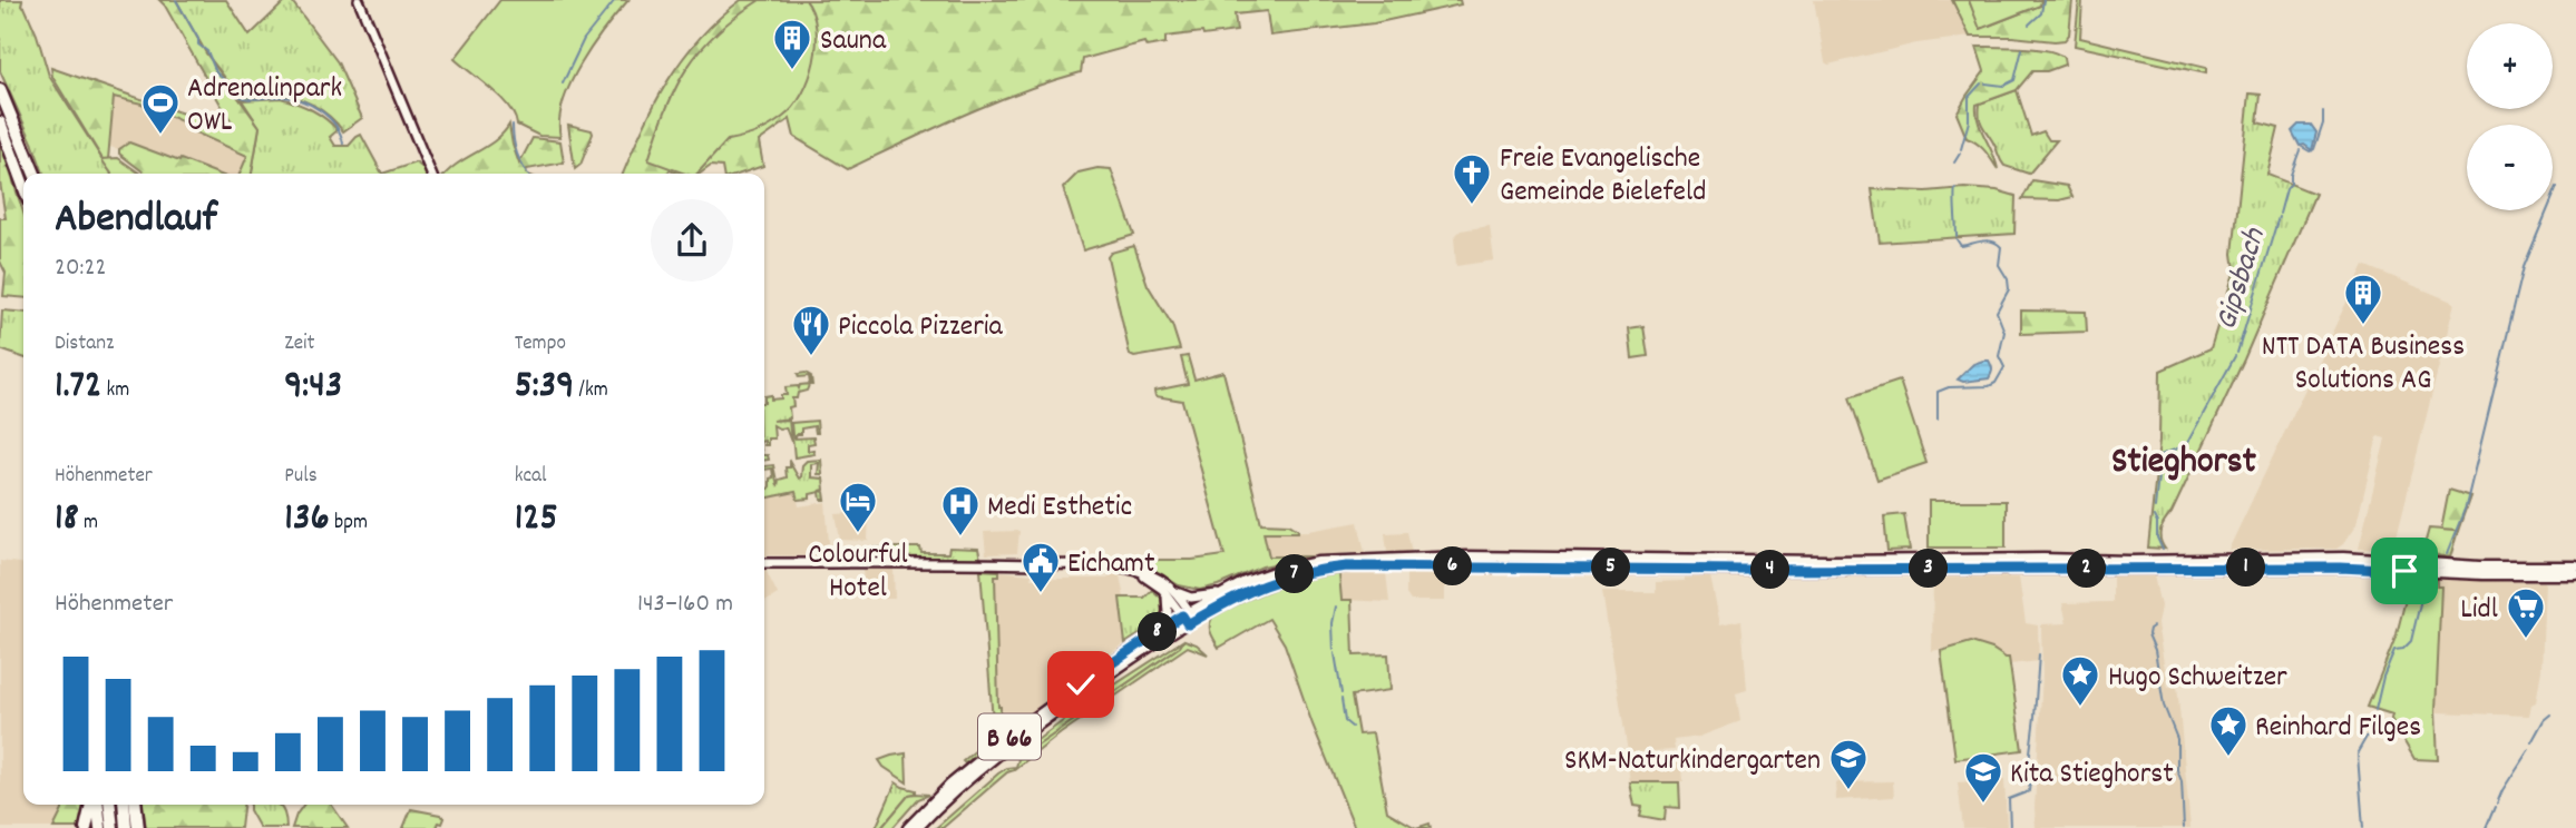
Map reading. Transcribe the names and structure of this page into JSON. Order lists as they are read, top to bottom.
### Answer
{
  "streets": {
    "main road": ["B 66"]
  },
  "districts": ["Stieghorst"],
  "water": ["Gipsbach"],
  "places": {
    "building": ["Sauna", "NTT DATA Business Solutions AG"],
    "sports": ["Adrenalinpark OWL"],
    "church": ["Freie Evangelische Gemeinde Bielefeld"],
    "restaurant": ["Piccola Pizzeria"],
    "hotel": ["Colourful Hotel"],
    "hospital": ["Medi Esthetic"],
    "public building": ["Eichamt"],
    "supermarket": ["Lidl"],
    "place": ["Hugo Schweitzer", "Reinhard Filges"],
    "school or university": ["SKM-Naturkindergarten", "Kita Stieghorst"]
  },
  "page": {
    "map_buttons": ["+", "−"],
    "heading": ["Abendlauf", "20:22"],
    "stats": [
      ["Distanz", "1.72 km"],
      ["Zeit", "9:43"],
      ["Tempo", "5:39 /km"],
      ["Höhenmeter", "18 m"],
      ["Puls", "136 bpm"],
      ["kcal", "125"]
    ],
    "pins": [
      "6",
      "1",
      "5",
      "2",
      "3",
      "4",
      "7",
      "8"
    ],
    "chart": ["Höhenmeter", "143–160 m"]
  }
}
